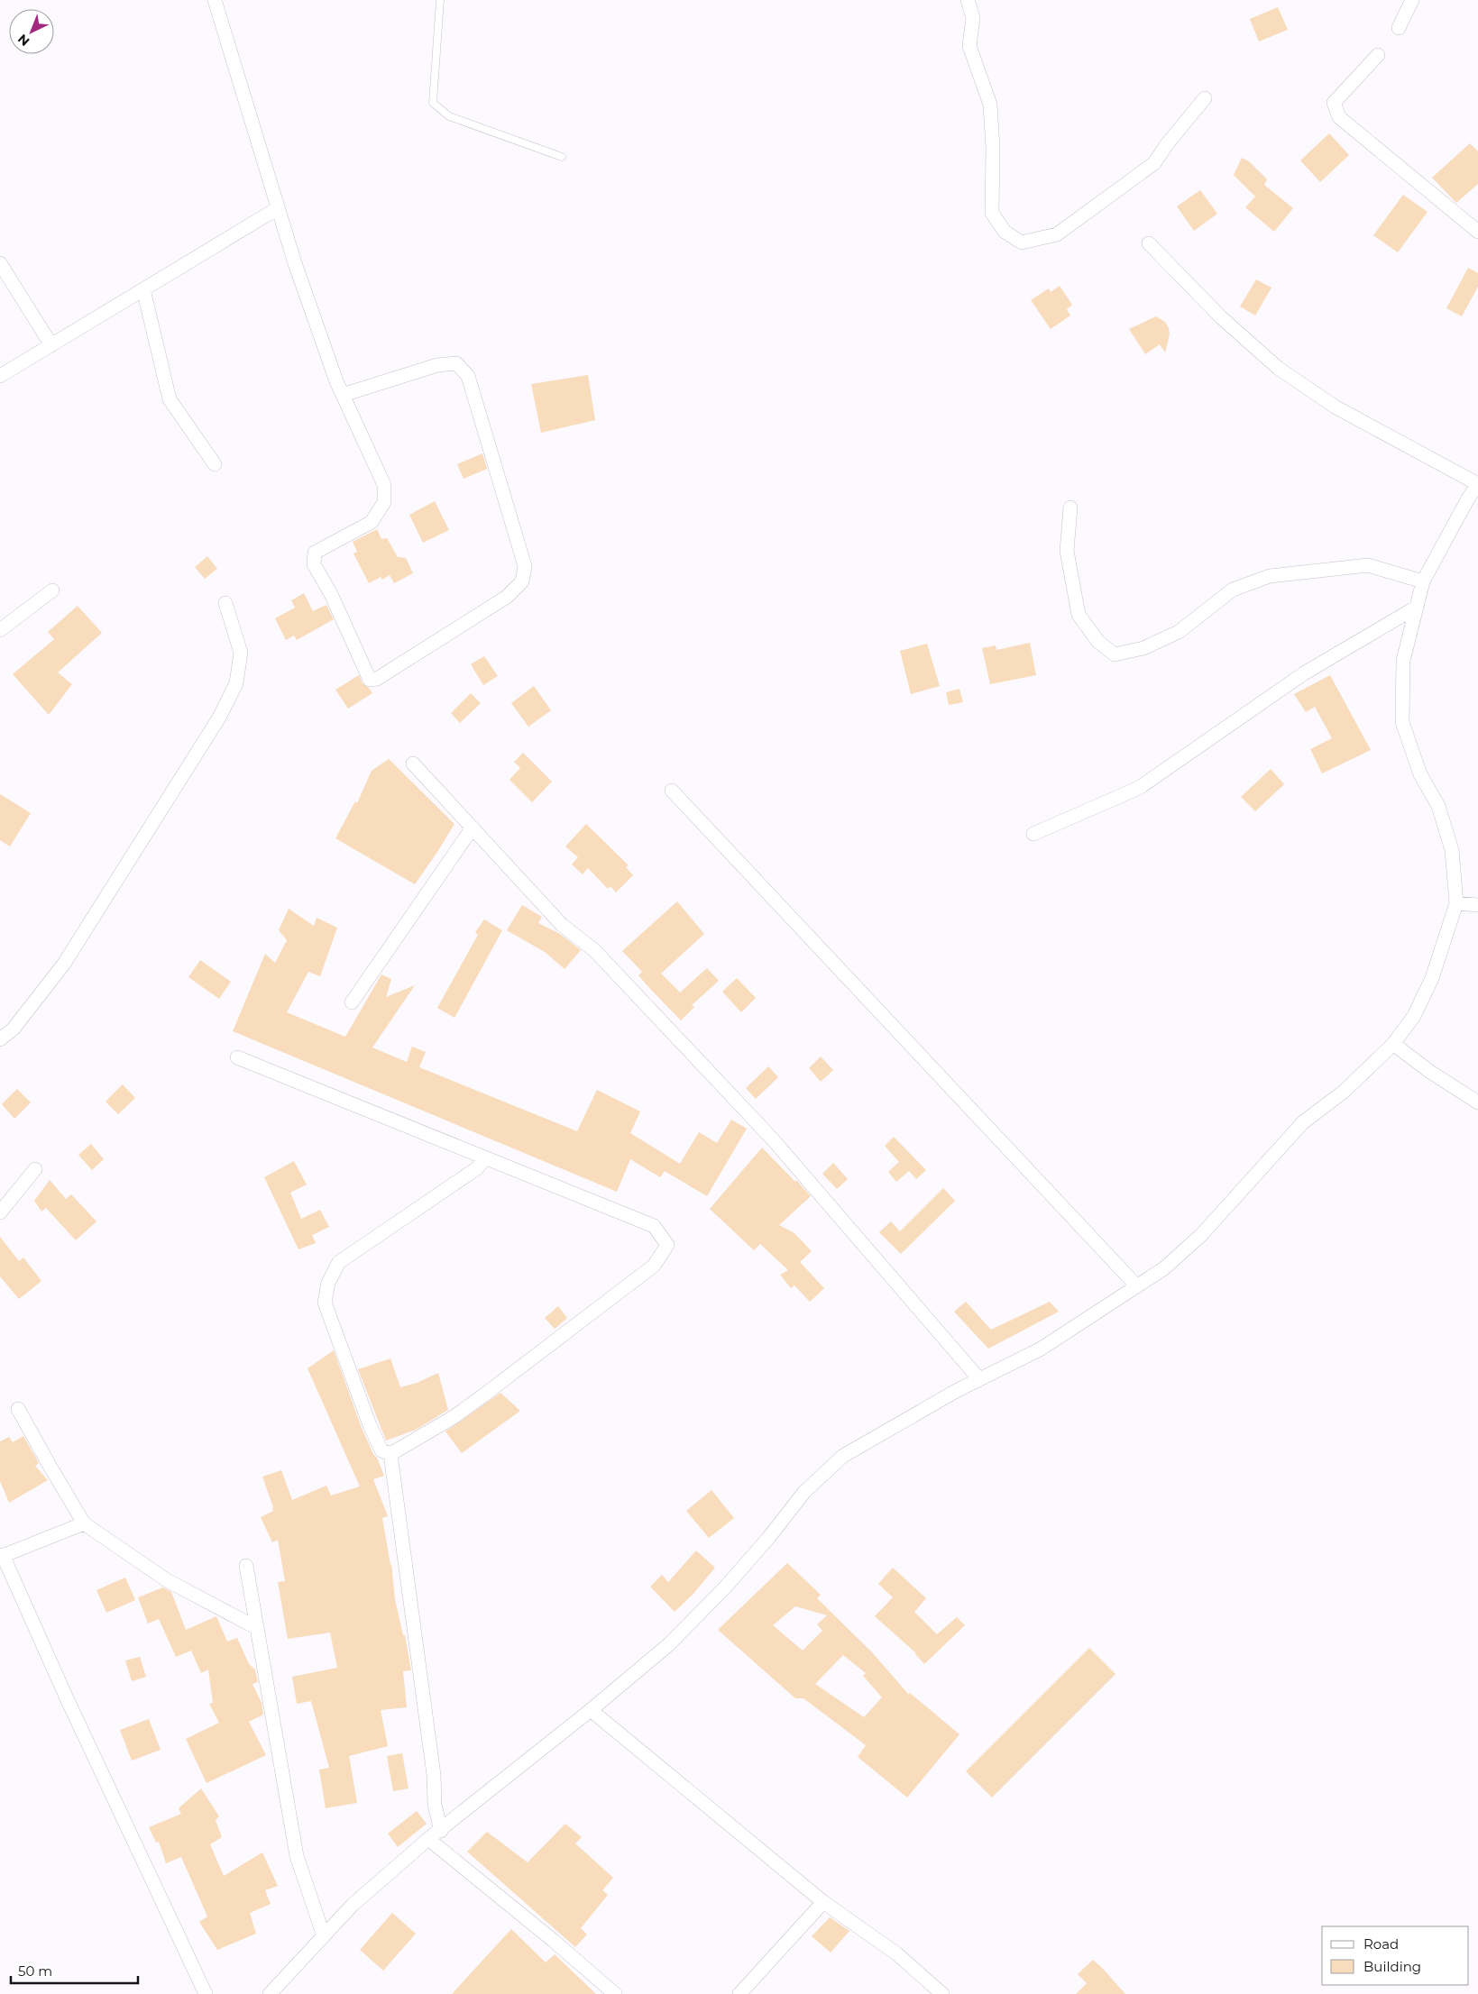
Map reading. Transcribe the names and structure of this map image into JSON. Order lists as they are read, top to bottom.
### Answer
{
  "legend": ["Road", "Building"],
  "scale_bar": "50 m",
  "north": "bottom left"
}
